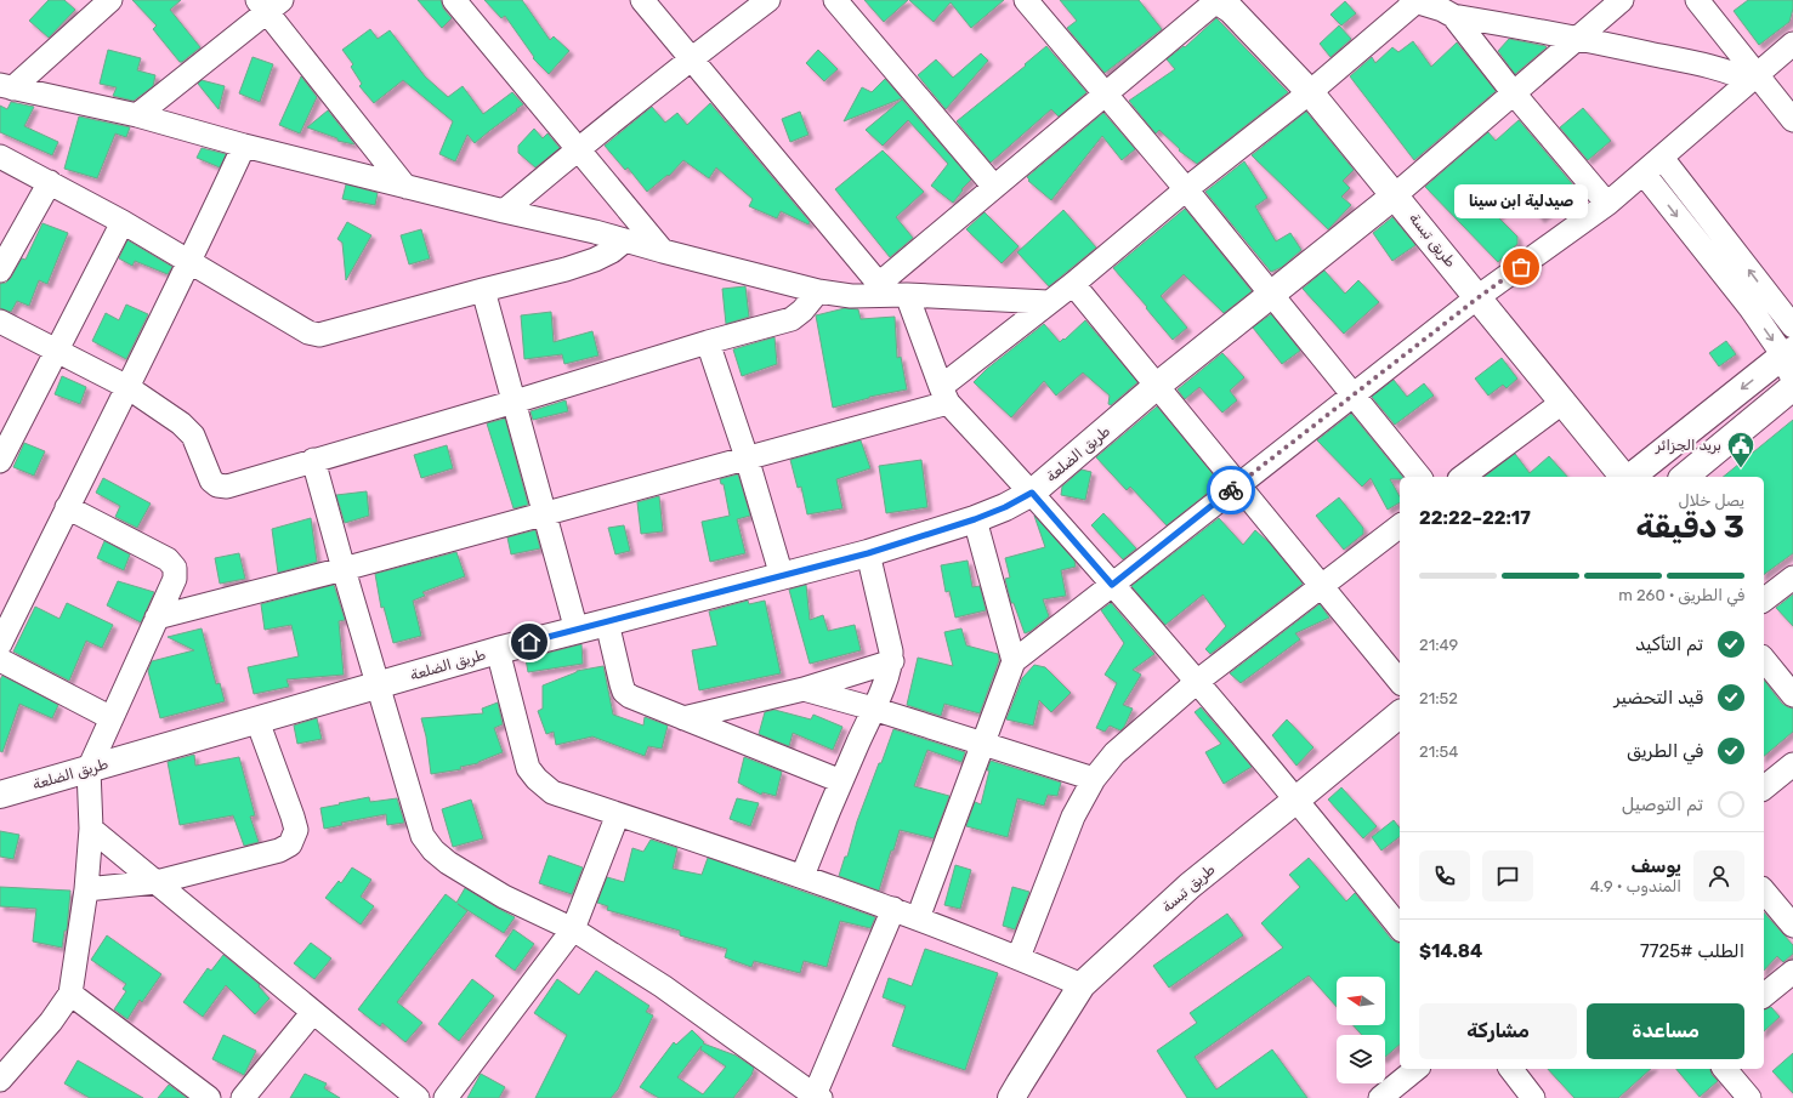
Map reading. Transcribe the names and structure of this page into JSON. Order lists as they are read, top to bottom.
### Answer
{
  "streets": {
    "main road": ["طريق تبسة", "طريق الضلعة"]
  },
  "crossings": [
    ["طريق تبسة", "طريق الضلعة"]
  ],
  "places": {
    "other": ["صيدلية ابن سينا"],
    "public building": ["بريد الجزائر"]
  },
  "north": "left",
  "page": {
    "bubble": "صيدلية ابن سينا",
    "heading": ["3 دقيقة", "يصل خلال", "22:17–22:22"],
    "panel": [
      "يوسف",
      "المندوب · 4.9",
      "الطلب #7725",
      "$14.84"
    ],
    "bar": "في الطريق · 260 m",
    "list": [
      ["تم التأكيد", "21:49"],
      ["قيد التحضير", "21:52"],
      ["في الطريق", "21:54"],
      "تم التوصيل"
    ],
    "buttons": ["مساعدة", "مشاركة"]
  }
}
